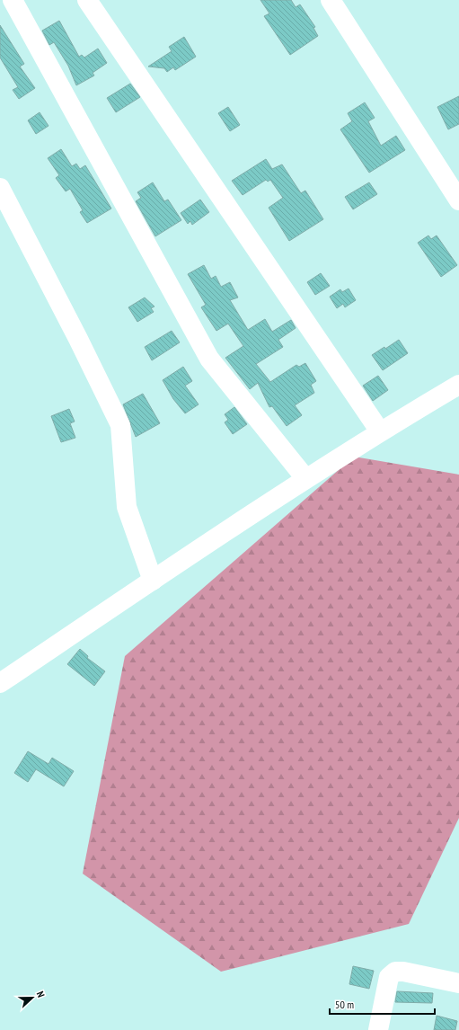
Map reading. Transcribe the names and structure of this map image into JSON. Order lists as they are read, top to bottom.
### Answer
{
  "scale_bar": "50 m",
  "north": "right"
}
